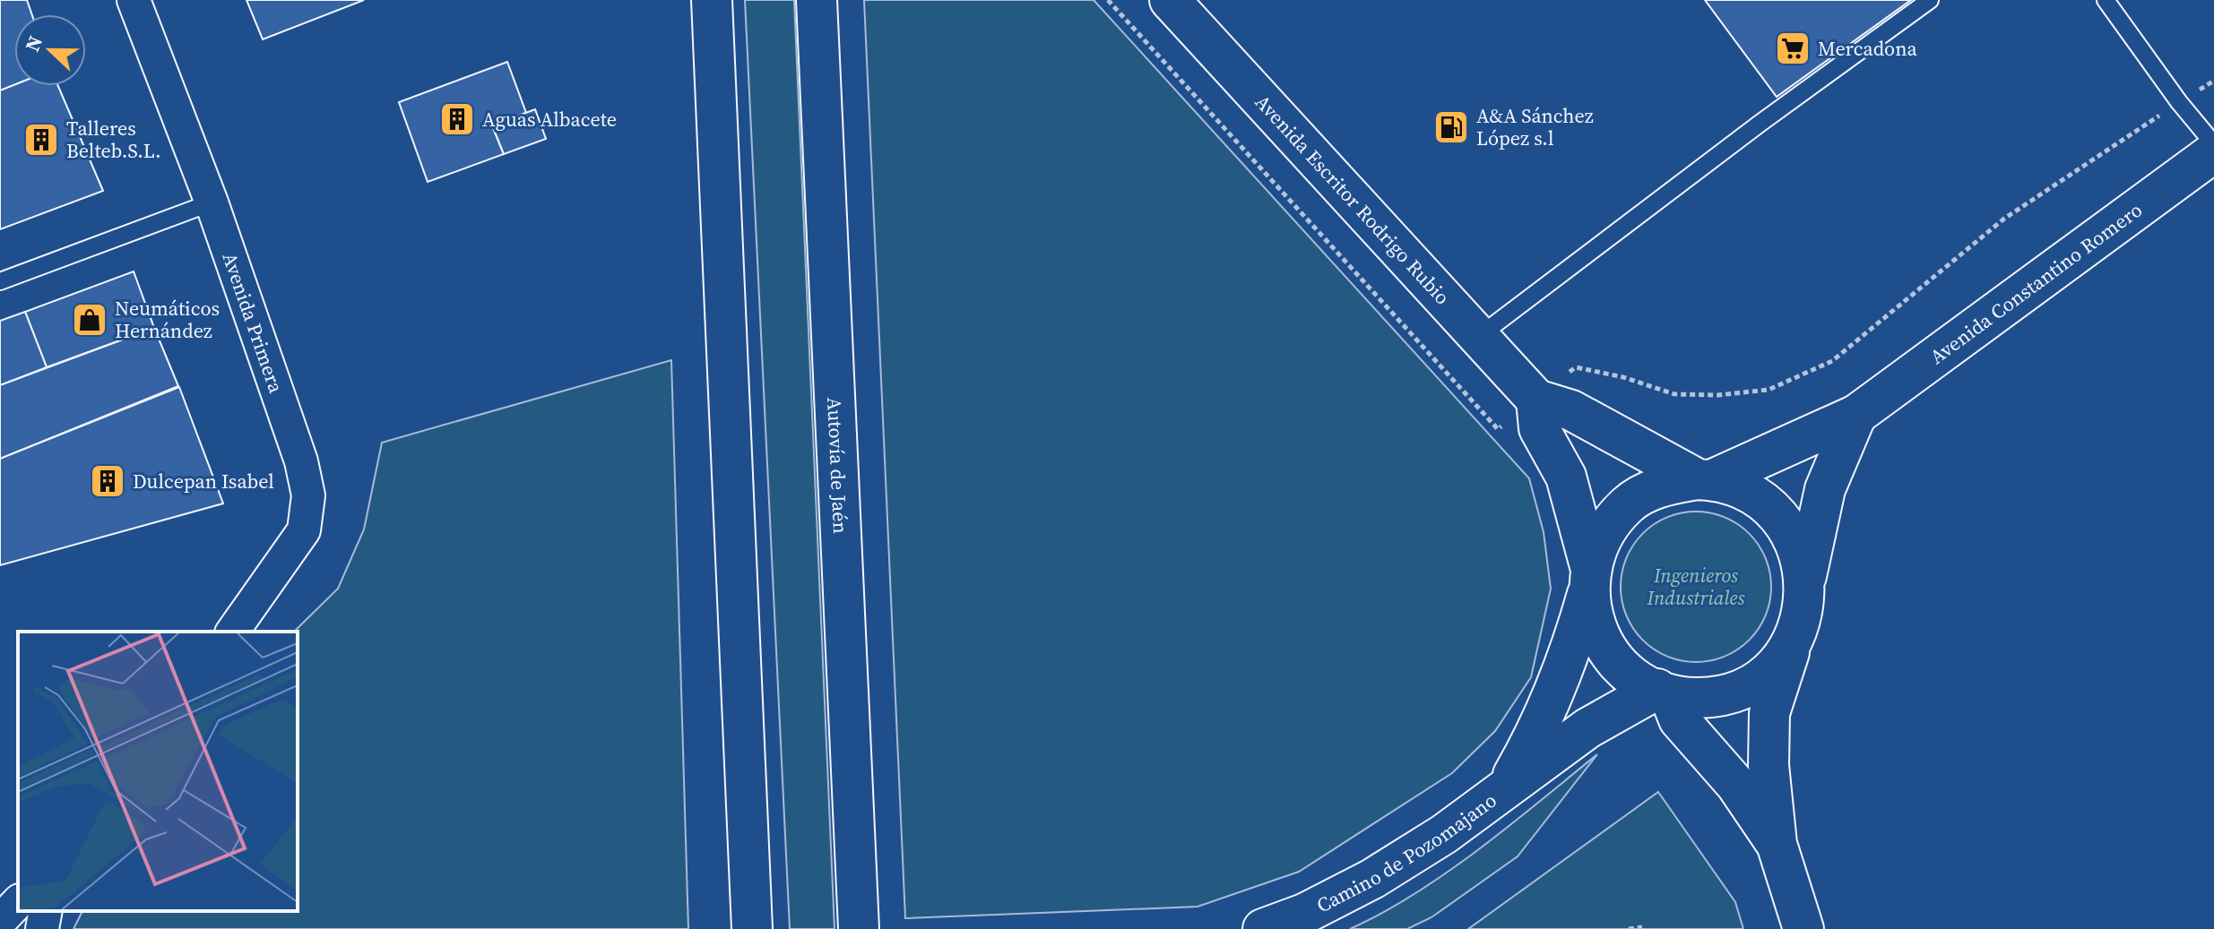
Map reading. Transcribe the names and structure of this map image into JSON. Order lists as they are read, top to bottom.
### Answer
{
  "streets": {
    "main road": [
      "Avenida Escritor Rodrigo Rubio",
      "Avenida Constantino Romero",
      "Autovía de Jaén",
      "Camino de Pozomajano"
    ],
    "street": ["Avenida Primera"]
  },
  "crossings": [
    ["Avenida Escritor Rodrigo Rubio", "Avenida Constantino Romero"],
    ["Avenida Escritor Rodrigo Rubio", "Camino de Pozomajano"],
    ["Avenida Constantino Romero", "Camino de Pozomajano"]
  ],
  "parks": ["Ingenieros Industriales"],
  "places": {
    "supermarket": ["Mercadona"],
    "building": ["Aguas Albacete", "Talleres Belteb.S.L.", "Dulcepan Isabel"],
    "fuel station": ["A&A Sánchez López s.l"],
    "shop": ["Neumáticos Hernández"]
  },
  "north": "left"
}
